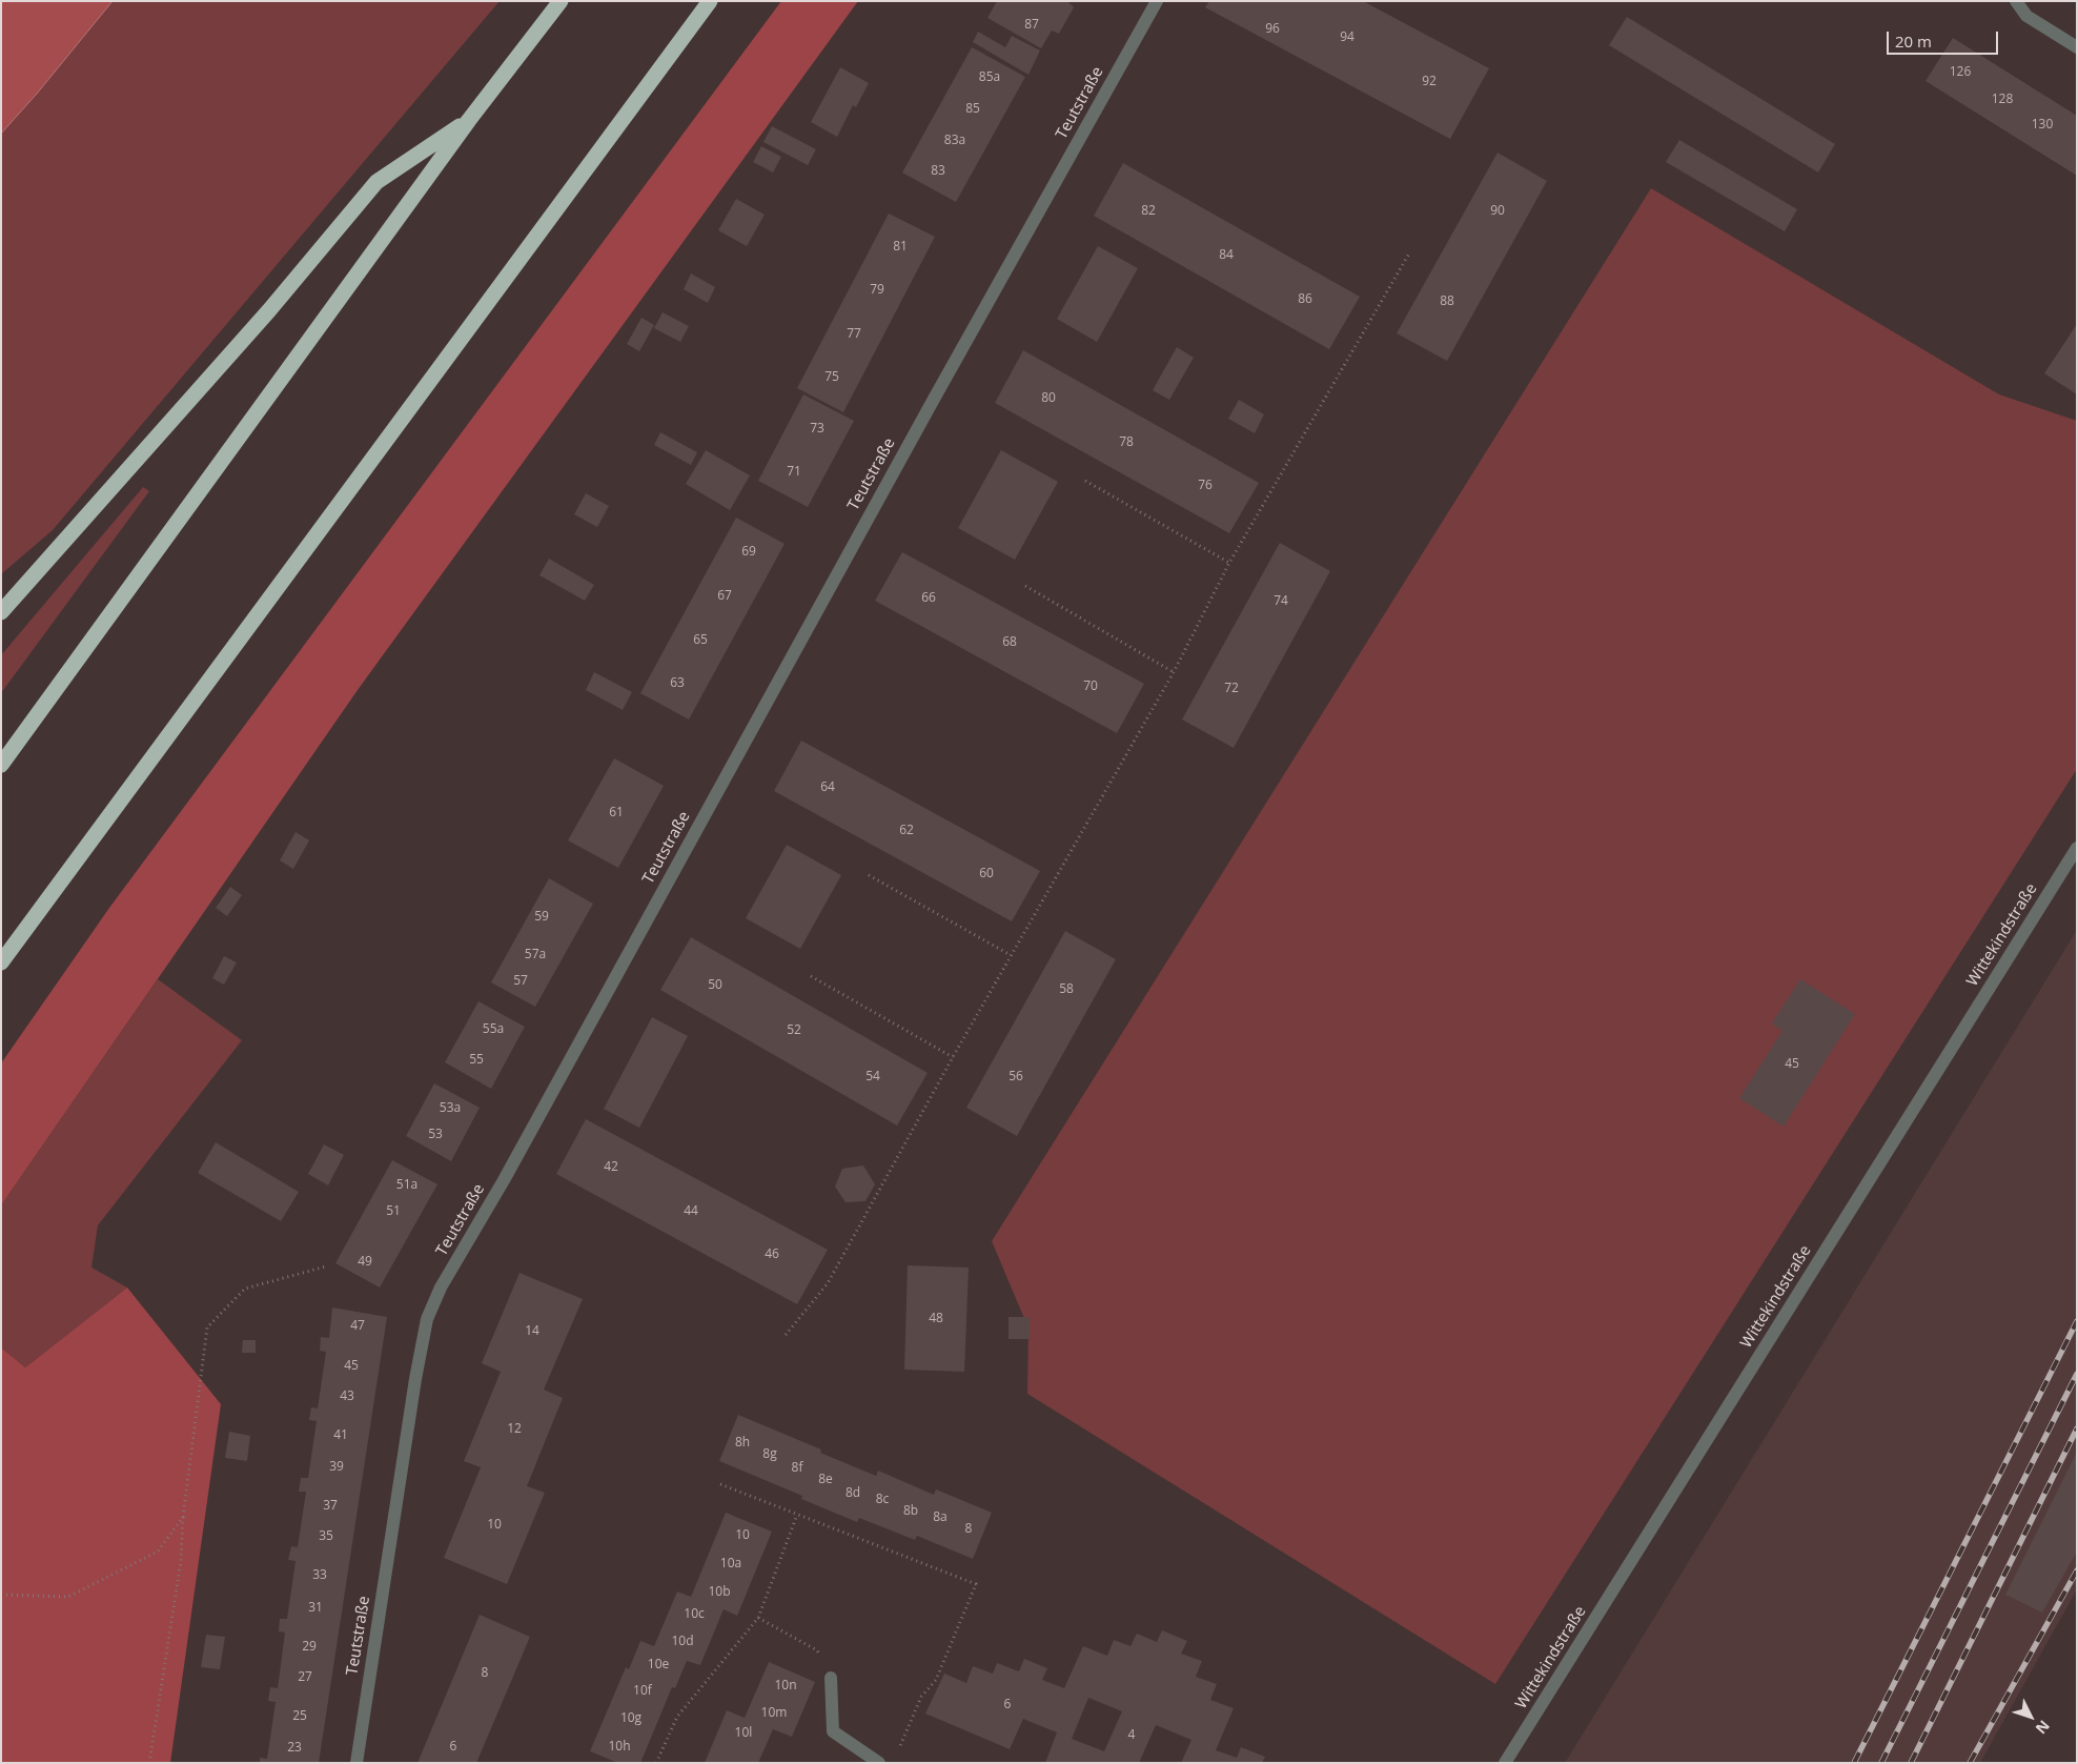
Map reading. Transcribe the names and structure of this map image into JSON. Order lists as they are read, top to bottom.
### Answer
{
  "streets": {
    "street": ["Teutstraße", "Wittekindstraße"]
  },
  "house_numbers": [
    "87",
    "96",
    "94",
    "126",
    "85a",
    "92",
    "128",
    "85",
    "130",
    "83a",
    "83",
    "82",
    "90",
    "81",
    "84",
    "79",
    "86",
    "88",
    "77",
    "75",
    "80",
    "73",
    "78",
    "71",
    "76",
    "69",
    "67",
    "66",
    "74",
    "65",
    "68",
    "63",
    "70",
    "72",
    "64",
    "61",
    "62",
    "60",
    "59",
    "57a",
    "57",
    "50",
    "58",
    "55a",
    "52",
    "55",
    "45",
    "54",
    "56",
    "53a",
    "53",
    "42",
    "51a",
    "51",
    "44",
    "46",
    "49",
    "48",
    "47",
    "14",
    "45",
    "43",
    "12",
    "41",
    "8h",
    "8g",
    "39",
    "8f",
    "8e",
    "8d",
    "8c",
    "37",
    "8b",
    "8a",
    "10",
    "8",
    "10",
    "35",
    "10a",
    "33",
    "10b",
    "31",
    "10c",
    "10d",
    "29",
    "10e",
    "8",
    "27",
    "10n",
    "10f",
    "6",
    "10m",
    "25",
    "10g",
    "10l",
    "4",
    "6",
    "10h",
    "23"
  ],
  "scale_bar": "20 m",
  "north": "bottom right"
}
